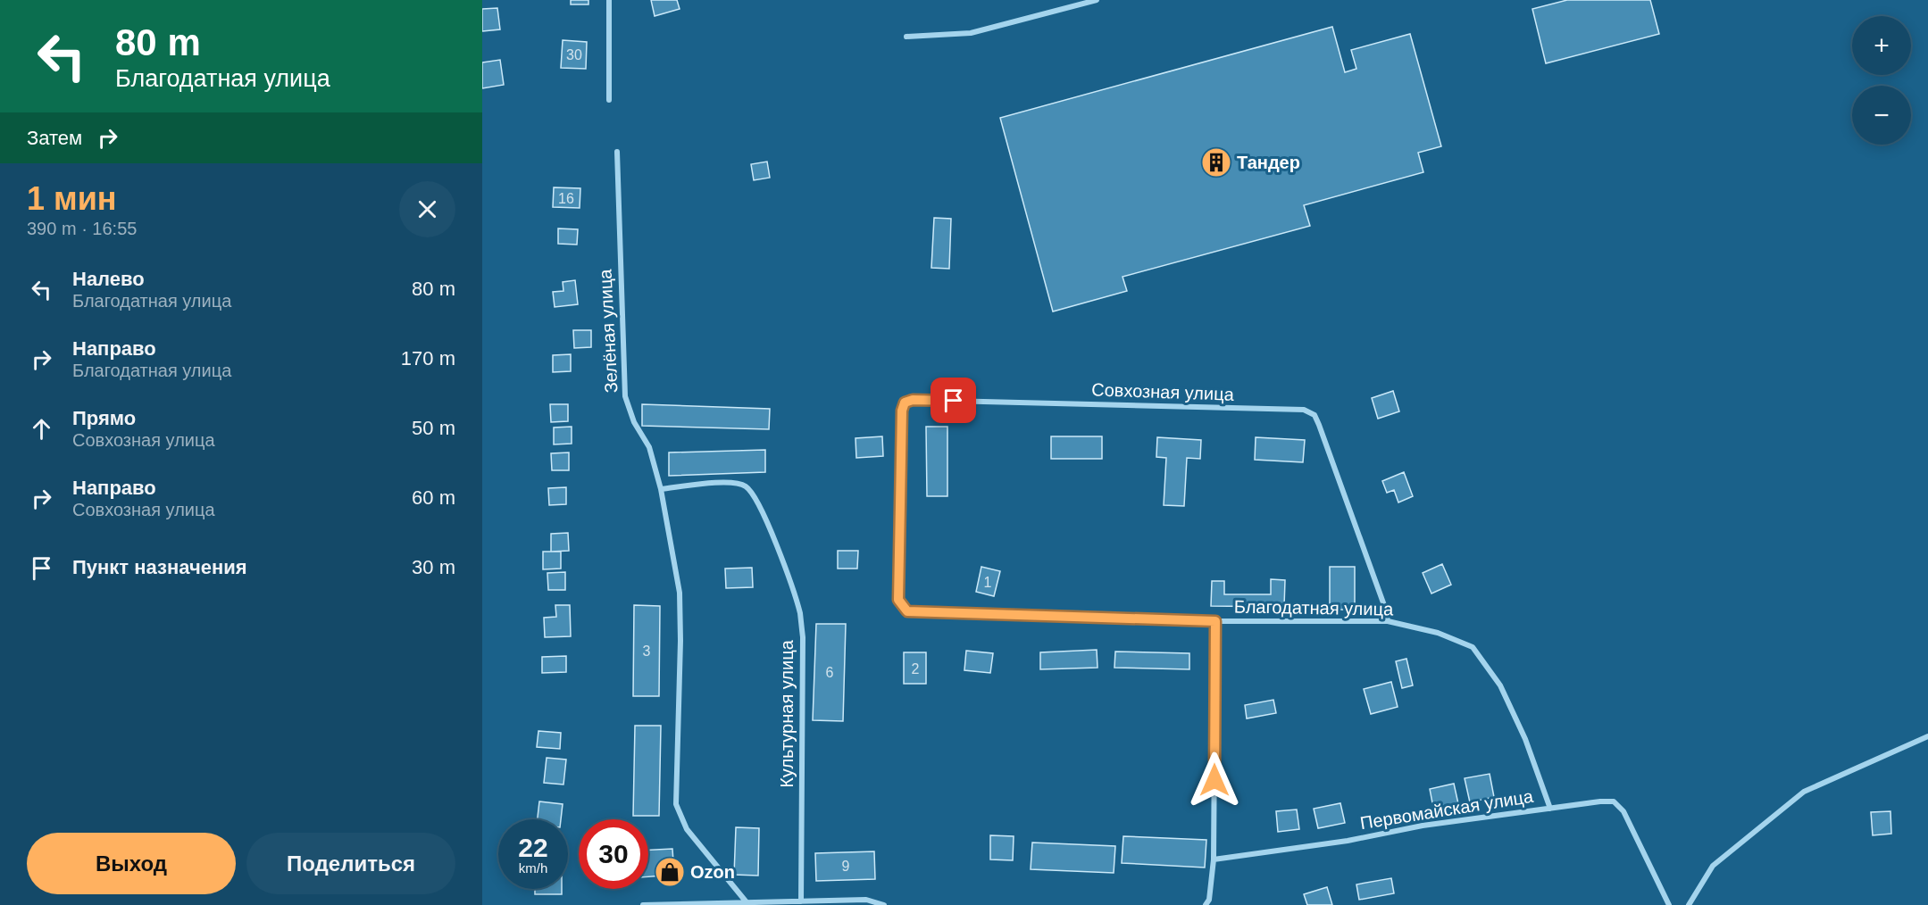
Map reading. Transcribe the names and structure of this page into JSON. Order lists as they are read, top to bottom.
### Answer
{
  "streets": {
    "street": [
      "Зелёная улица",
      "Совхозная улица",
      "Благодатная улица",
      "Культурная улица",
      "Первомайская улица"
    ]
  },
  "crossings": [
    ["Зелёная улица", "Культурная улица"],
    ["Совхозная улица", "Благодатная улица"],
    ["Благодатная улица", "Первомайская улица"]
  ],
  "places": {
    "building": ["Тандер"],
    "shop": ["Ozon"]
  },
  "house_numbers": [
    "30",
    "16",
    "1",
    "3",
    "2",
    "6",
    "9"
  ],
  "page": {
    "turn": ["80 m", "Благодатная улица"],
    "map_buttons": ["+", "−"],
    "then": "Затем",
    "heading": ["1 мин", "390 m · 16:55"],
    "list": [
      {
        "name": "Налево",
        "note": "Благодатная улица",
        "value": "80 m"
      },
      {
        "name": "Направо",
        "note": "Благодатная улица",
        "value": "170 m"
      },
      {
        "name": "Прямо",
        "note": "Совхозная улица",
        "value": "50 m"
      },
      {
        "name": "Направо",
        "note": "Совхозная улица",
        "value": "60 m"
      },
      {
        "name": "Пункт назначения",
        "value": "30 m"
      }
    ],
    "speed": "22 km/h",
    "limit": "30",
    "buttons": ["Выход", "Поделиться"]
  }
}
